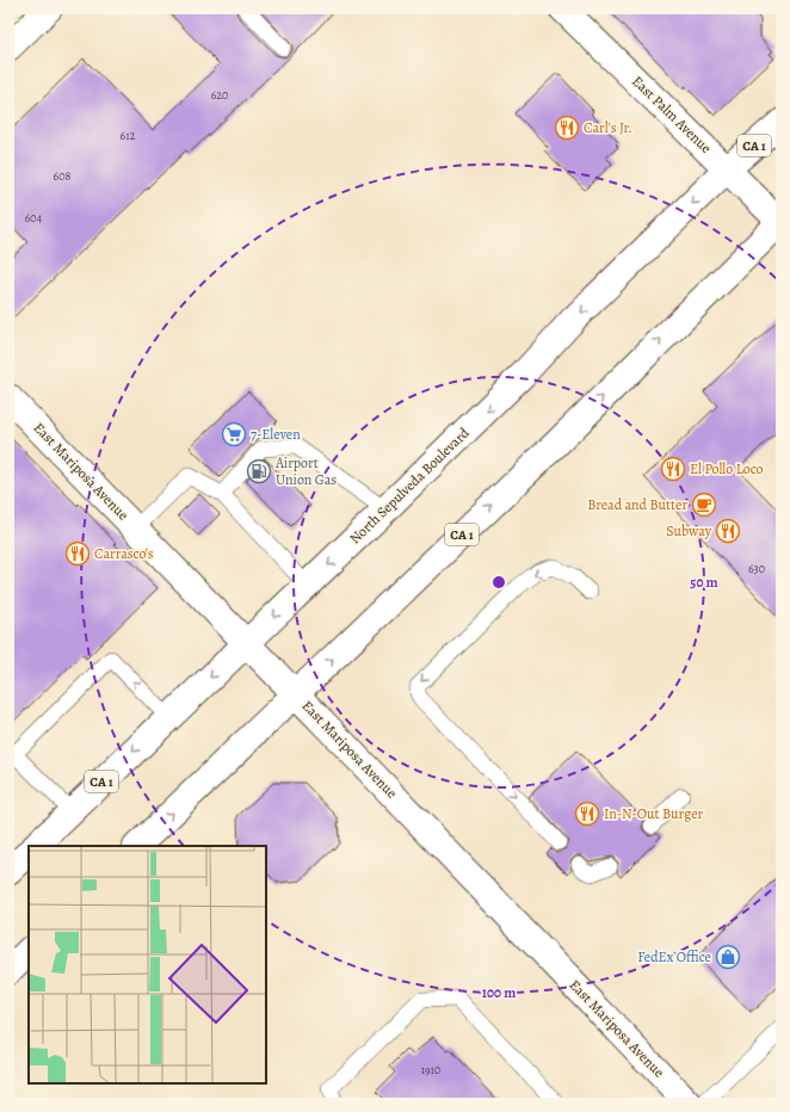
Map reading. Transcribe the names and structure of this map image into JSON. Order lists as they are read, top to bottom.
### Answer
{
  "streets": {
    "main road": [
      "East Palm Avenue",
      "CA 1",
      "East Mariposa Avenue",
      "North Sepulveda Boulevard"
    ]
  },
  "crossings": [
    ["East Palm Avenue", "CA 1"],
    ["East Palm Avenue", "North Sepulveda Boulevard"],
    ["CA 1", "East Mariposa Avenue"],
    ["East Mariposa Avenue", "North Sepulveda Boulevard"]
  ],
  "places": {
    "restaurant": [
      "Carl's Jr.",
      "El Pollo Loco",
      "Subway",
      "Carrasco's",
      "In-N-Out Burger"
    ],
    "supermarket": ["7-Eleven"],
    "fuel station": ["Airport Union Gas"],
    "cafe": ["Bread and Butter"],
    "shop": ["FedEx Office"]
  },
  "house_numbers": [
    "620",
    "612",
    "608",
    "604",
    "630",
    "1910"
  ],
  "rings": ["50 m", "100 m"]
}
